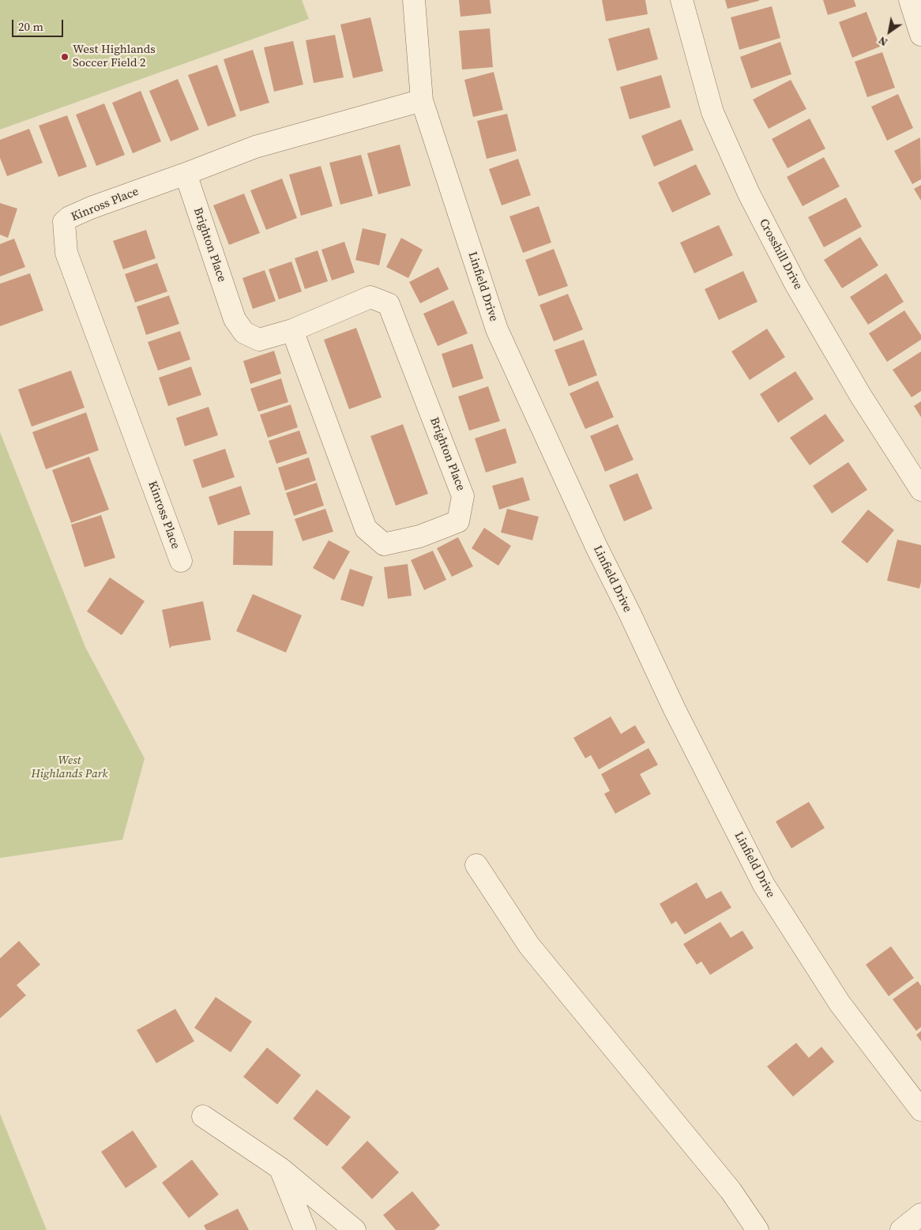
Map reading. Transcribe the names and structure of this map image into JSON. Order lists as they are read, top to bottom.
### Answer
{
  "streets": {
    "street": [
      "Kinross Place",
      "Brighton Place",
      "Crosshill Drive",
      "Linfield Drive"
    ]
  },
  "crossings": [
    ["Kinross Place", "Brighton Place"],
    ["Kinross Place", "Linfield Drive"]
  ],
  "parks": ["West Highlands Park"],
  "places": ["West Highlands Soccer Field 2"],
  "scale_bar": "20 m",
  "north": "bottom left"
}
